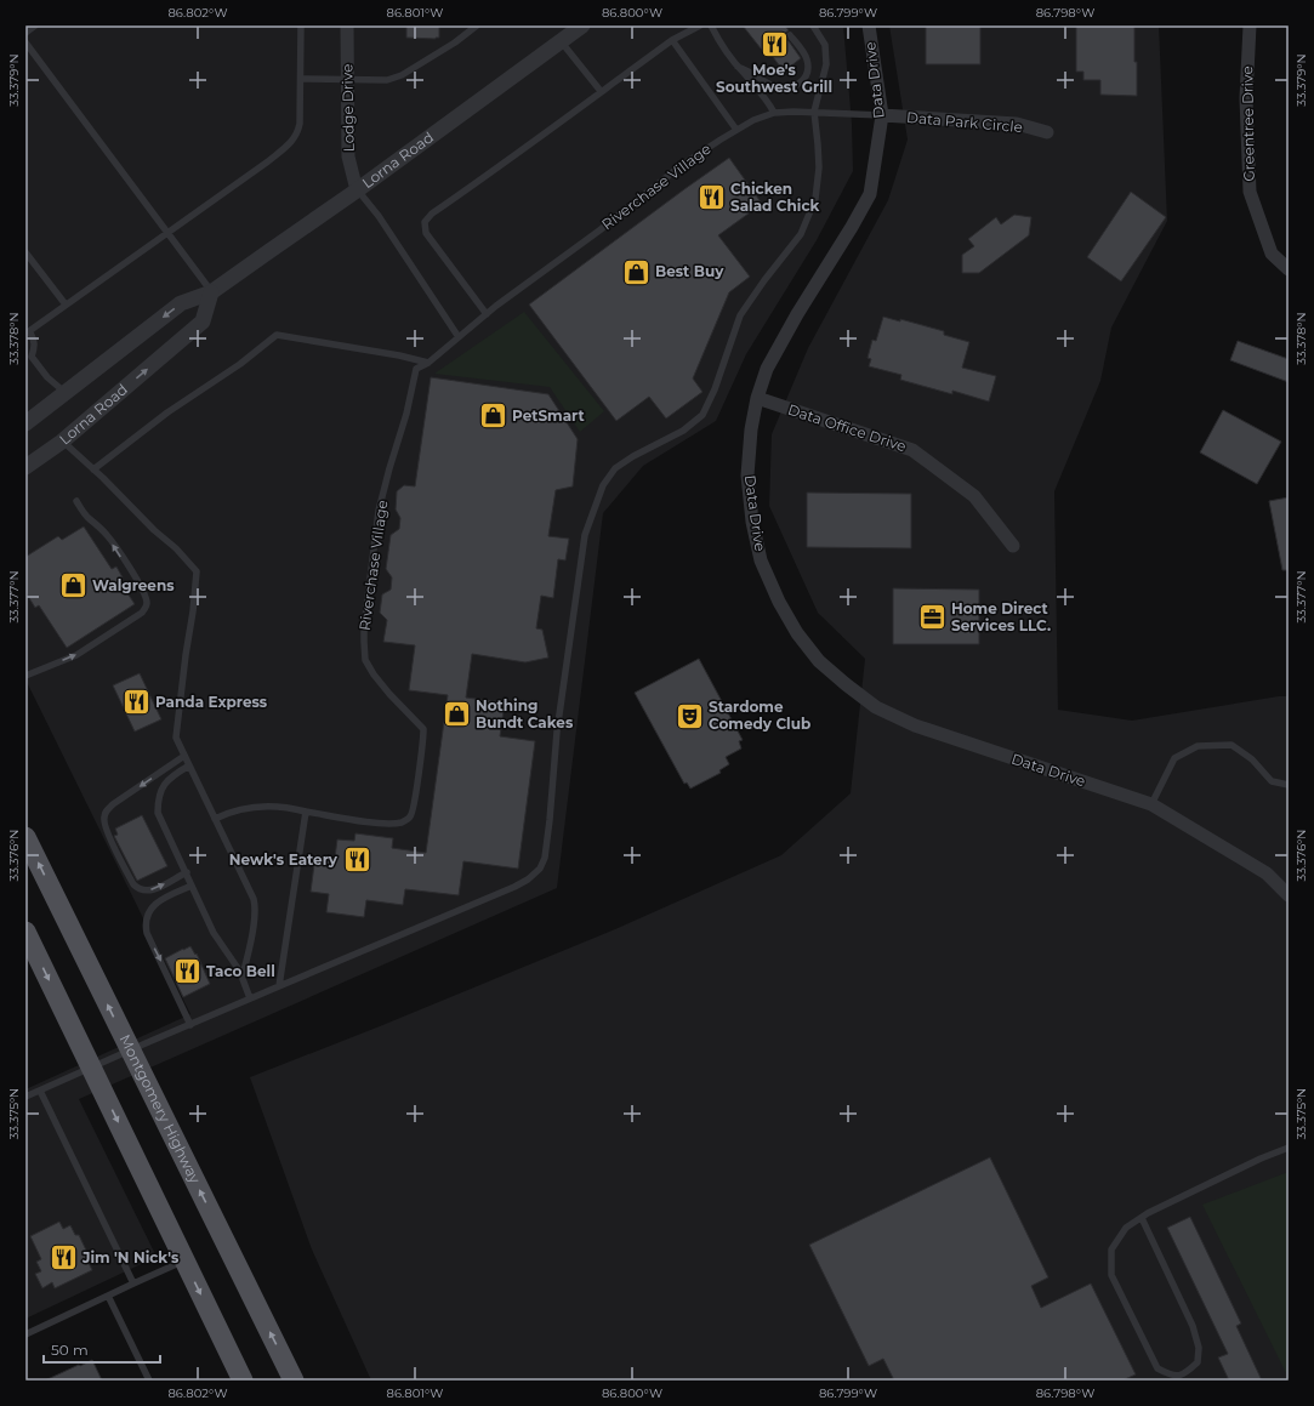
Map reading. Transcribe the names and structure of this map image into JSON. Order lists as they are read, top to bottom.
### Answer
{
  "streets": {
    "main road": ["Montgomery Highway"],
    "street": [
      "Data Drive",
      "Lodge Drive",
      "Data Park Circle",
      "Greentree Drive",
      "Lorna Road",
      "Data Office Drive"
    ],
    "lane": ["Riverchase Village"]
  },
  "crossings": [
    ["Data Drive", "Data Park Circle"],
    ["Data Drive", "Riverchase Village"],
    ["Data Drive", "Data Office Drive"],
    ["Lodge Drive", "Lorna Road"],
    ["Data Park Circle", "Riverchase Village"]
  ],
  "places": {
    "restaurant": [
      "Moe's Southwest Grill",
      "Chicken Salad Chick",
      "Panda Express",
      "Newk's Eatery",
      "Taco Bell",
      "Jim 'N Nick's"
    ],
    "shop": [
      "Best Buy",
      "PetSmart",
      "Walgreens",
      "Nothing Bundt Cakes"
    ],
    "office": ["Home Direct Services LLC."],
    "theatre": ["Stardome Comedy Club"]
  },
  "scale_bar": "50 m",
  "coordinates": [
    "86.802°W",
    "86.801°W",
    "86.800°W",
    "86.799°W",
    "86.798°W",
    "33.379°N",
    "33.378°N",
    "33.377°N",
    "33.376°N",
    "33.375°N"
  ]
}
